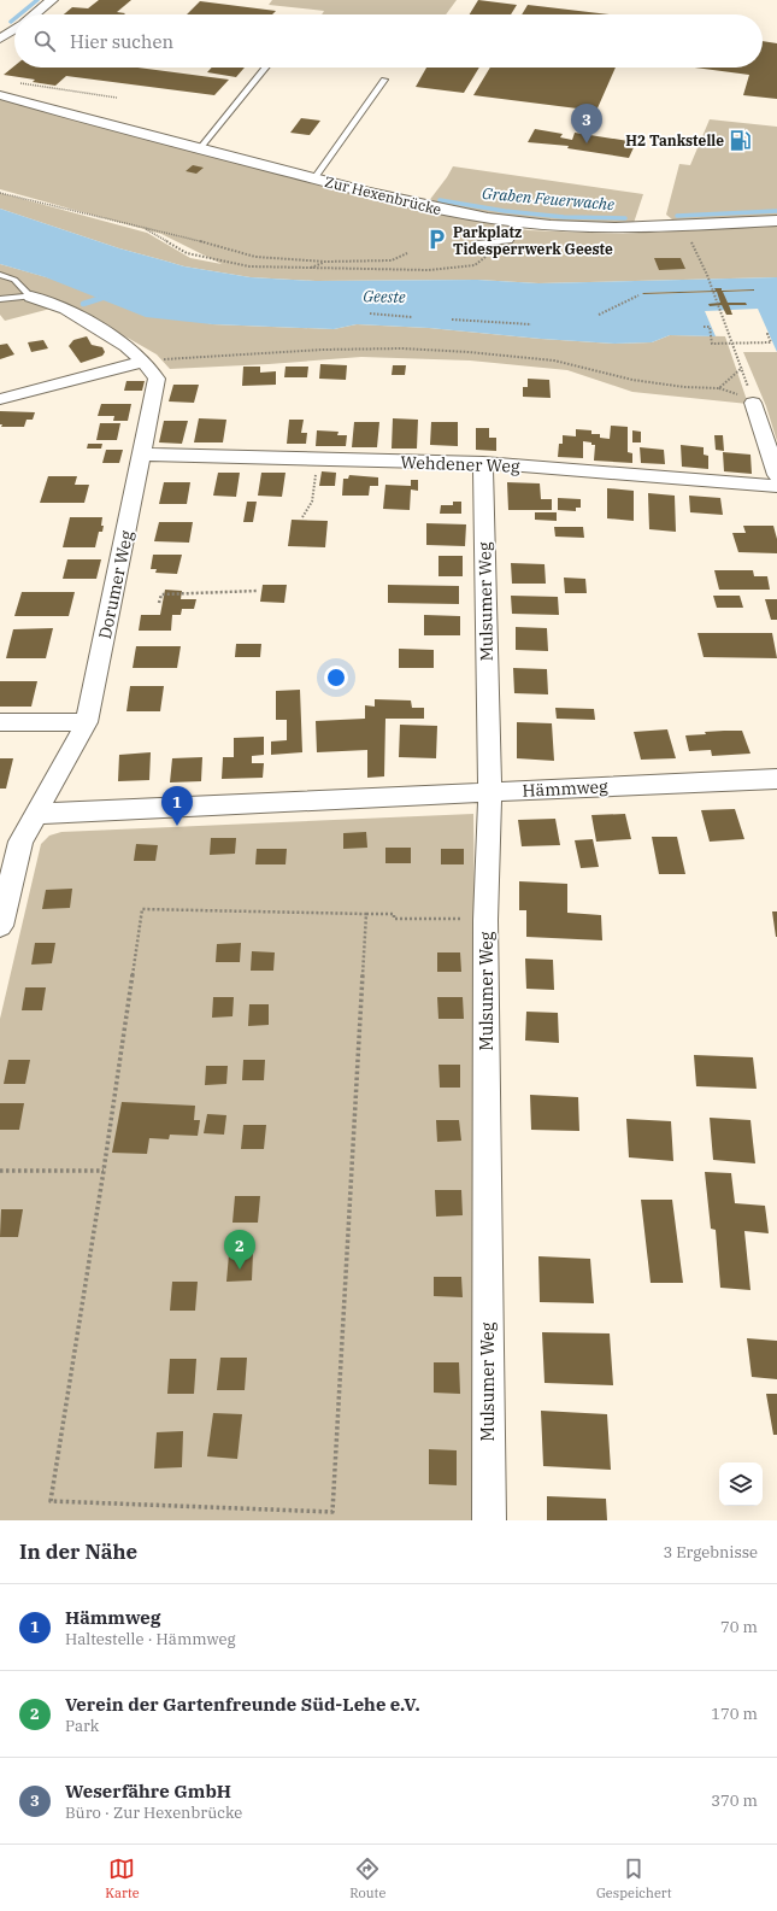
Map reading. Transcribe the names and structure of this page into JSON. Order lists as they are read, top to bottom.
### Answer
{
  "streets": {
    "street": [
      "Zur Hexenbrücke",
      "Wehdener Weg",
      "Dorumer Weg",
      "Mulsumer Weg",
      "Hämmweg"
    ]
  },
  "crossings": [
    ["Wehdener Weg", "Dorumer Weg"],
    ["Wehdener Weg", "Mulsumer Weg"],
    ["Dorumer Weg", "Hämmweg"],
    ["Mulsumer Weg", "Hämmweg"]
  ],
  "water": ["Graben Feuerwache", "Geeste"],
  "places": {
    "fuel station": ["H2 Tankstelle"],
    "parking": ["Parkplatz Tidesperrwerk Geeste"]
  },
  "page": {
    "search": "Hier suchen",
    "pins": ["3", "1", "2"],
    "heading": ["In der Nähe", "3 Ergebnisse"],
    "list": [
      {
        "mark": "1",
        "name": "Hämmweg",
        "note": "Haltestelle · Hämmweg",
        "value": "70 m"
      },
      {
        "mark": "2",
        "name": "Verein der Gartenfreunde Süd-Lehe e.V.",
        "note": "Park",
        "value": "170 m"
      },
      {
        "mark": "3",
        "name": "Weserfähre GmbH",
        "note": "Büro · Zur Hexenbrücke",
        "value": "370 m"
      }
    ],
    "nav": ["Karte", "Route", "Gespeichert"]
  }
}
